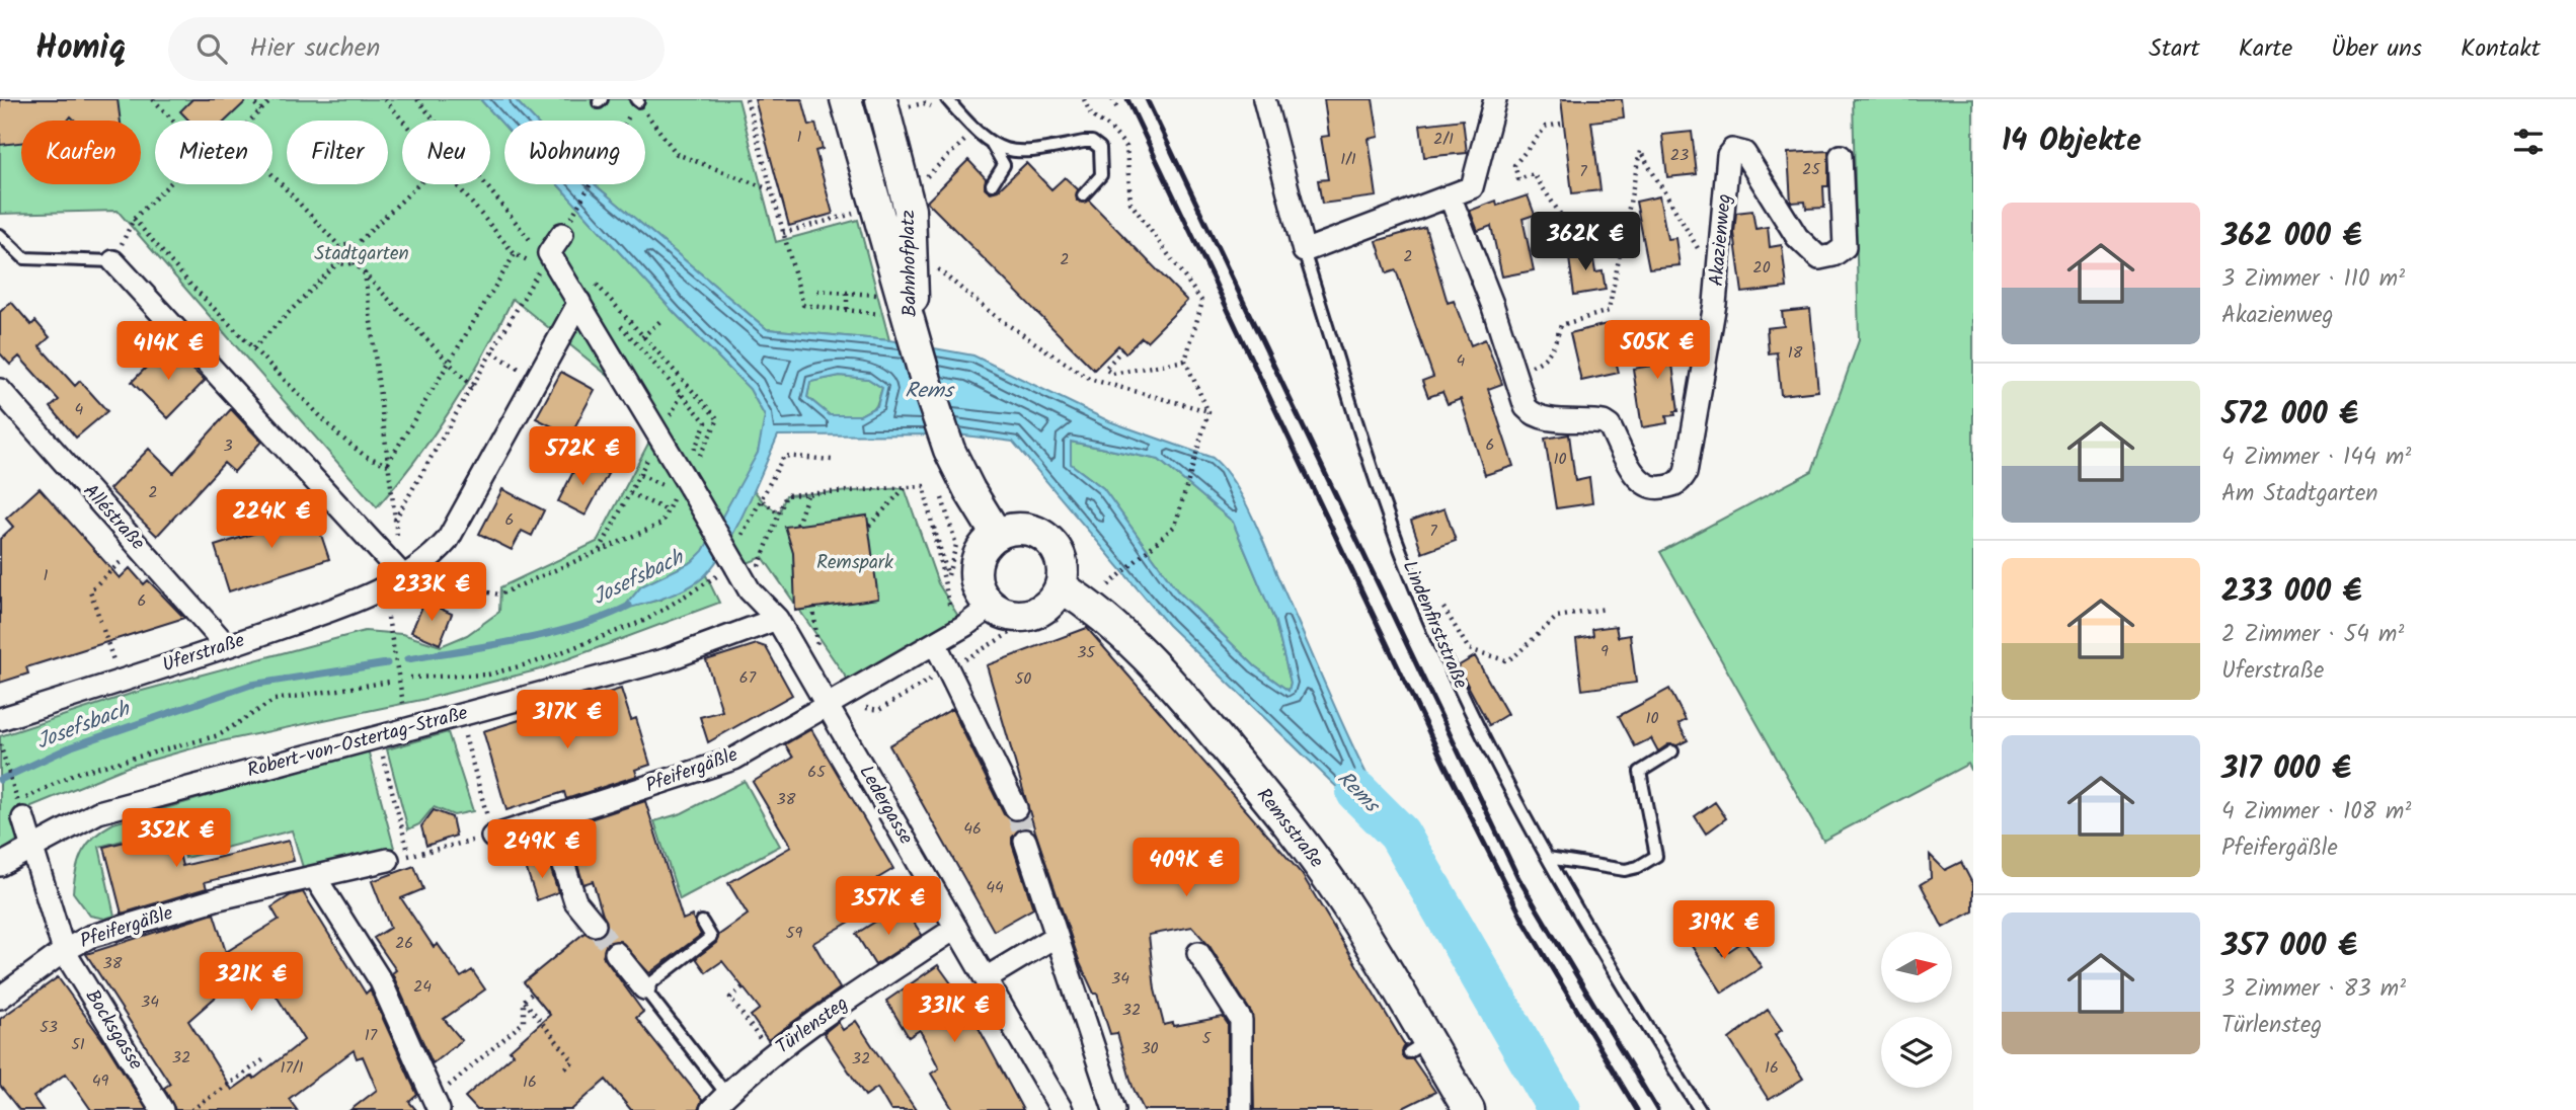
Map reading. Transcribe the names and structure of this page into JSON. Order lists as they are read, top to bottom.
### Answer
{
  "streets": {
    "main road": ["Bahnhofplatz", "Remsstraße"],
    "street": [
      "Akazienweg",
      "Alléstraße",
      "Lindenfirststraße",
      "Uferstraße",
      "Robert-von-Ostertag-Straße",
      "Pfeifergäßle",
      "Ledergasse",
      "Türlensteg",
      "Bocksgasse"
    ]
  },
  "crossings": [
    ["Alléstraße", "Uferstraße"],
    ["Uferstraße", "Ledergasse"],
    ["Robert-von-Ostertag-Straße", "Ledergasse"],
    ["Robert-von-Ostertag-Straße", "Bocksgasse"],
    ["Pfeifergäßle", "Ledergasse"],
    ["Pfeifergäßle", "Bocksgasse"],
    ["Ledergasse", "Türlensteg"]
  ],
  "water": ["Rems", "Josefsbach"],
  "parks": ["Stadtgarten", "Remspark"],
  "house_numbers": [
    "1",
    "2/1",
    "23",
    "1/1",
    "25",
    "7",
    "2",
    "2",
    "20",
    "18",
    "4",
    "4",
    "6",
    "3",
    "10",
    "2",
    "6",
    "7",
    "1",
    "6",
    "9",
    "35",
    "67",
    "50",
    "10",
    "65",
    "38",
    "46",
    "44",
    "59",
    "26",
    "38",
    "34",
    "24",
    "34",
    "32",
    "53",
    "17",
    "5",
    "51",
    "30",
    "32",
    "32",
    "17/1",
    "16",
    "49",
    "16"
  ],
  "north": "right",
  "page": {
    "header": "Homiq",
    "search": "Hier suchen",
    "nav": [
      "Start",
      "Karte",
      "Über uns",
      "Kontakt"
    ],
    "heading": "14 Objekte",
    "chip": [
      "Kaufen",
      "Mieten",
      "Filter",
      "Neu",
      "Wohnung"
    ],
    "list": [
      {
        "name": "362 000 €",
        "note": "3 Zimmer · 110 m² · Akazienweg"
      },
      {
        "name": "572 000 €",
        "note": "4 Zimmer · 144 m² · Am Stadtgarten"
      },
      {
        "name": "233 000 €",
        "note": "2 Zimmer · 54 m² · Uferstraße"
      },
      {
        "name": "317 000 €",
        "note": "4 Zimmer · 108 m² · Pfeifergäßle"
      },
      {
        "name": "357 000 €",
        "note": "3 Zimmer · 83 m² · Türlensteg"
      }
    ],
    "price": [
      "362K €",
      "505K €",
      "414K €",
      "572K €",
      "224K €",
      "233K €",
      "317K €",
      "352K €",
      "249K €",
      "409K €",
      "357K €",
      "319K €",
      "321K €",
      "331K €"
    ]
  }
}
